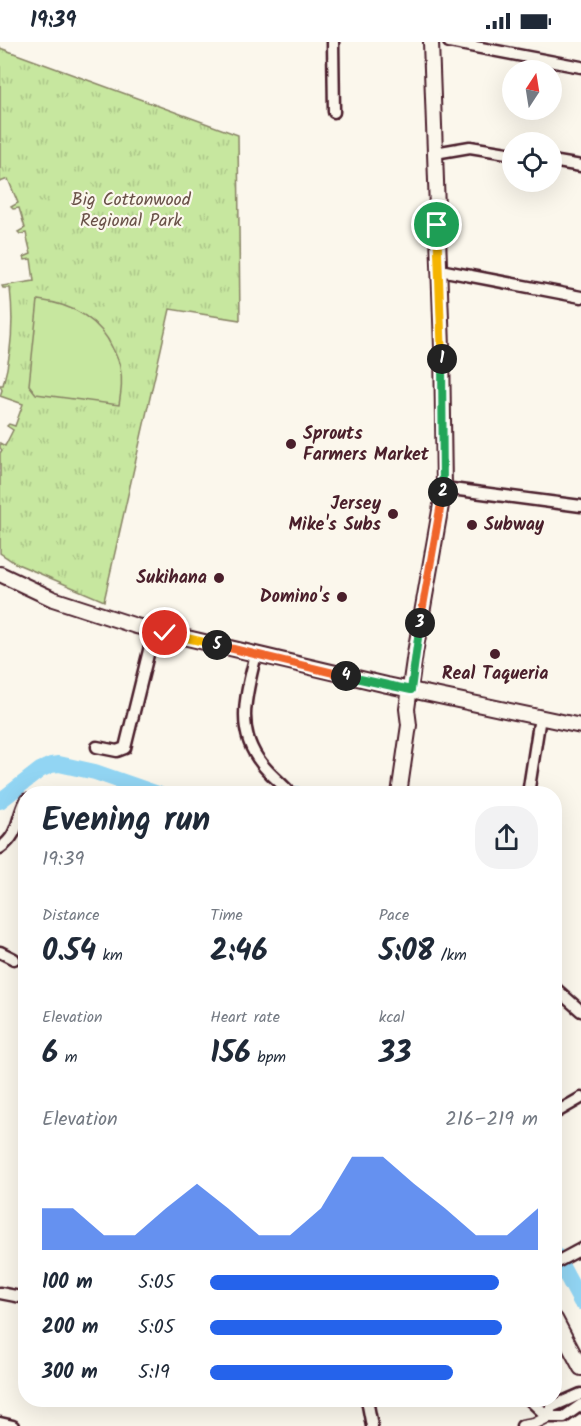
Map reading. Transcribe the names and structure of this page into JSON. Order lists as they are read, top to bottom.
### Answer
{
  "parks": ["Big Cottonwood Regional Park"],
  "places": [
    "Sprouts Farmers Market",
    "Jersey Mike's Subs",
    "Subway",
    "Sukihana",
    "Domino's",
    "Real Taqueria"
  ],
  "north": "top",
  "page": {
    "status": "19:39",
    "pins": [
      "1",
      "2",
      "3",
      "5",
      "4"
    ],
    "heading": ["Evening run", "19:39"],
    "stats": [
      ["Distance", "0.54 km"],
      ["Time", "2:46"],
      ["Pace", "5:08 /km"],
      ["Elevation", "6 m"],
      ["Heart rate", "156 bpm"],
      ["kcal", "33"]
    ],
    "chart": ["Elevation", "216–219 m"],
    "list": [
      {
        "name": "100 m",
        "note": "5:05"
      },
      {
        "name": "200 m",
        "note": "5:05"
      },
      {
        "name": "300 m",
        "note": "5:19"
      }
    ]
  }
}
